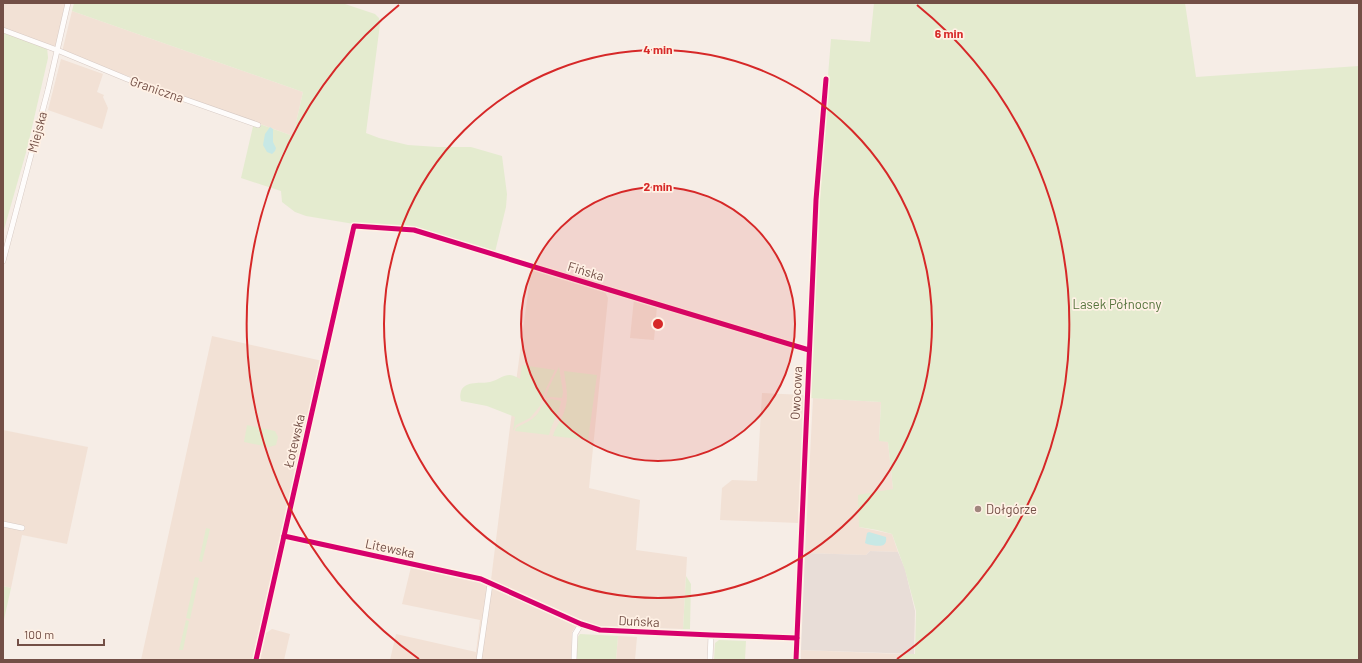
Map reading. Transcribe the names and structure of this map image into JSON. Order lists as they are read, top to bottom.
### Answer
{
  "streets": {
    "street": [
      "Graniczna",
      "Miejska",
      "Fińska",
      "Owocowa",
      "Łotewska",
      "Litewska",
      "Duńska"
    ]
  },
  "crossings": [
    ["Graniczna", "Miejska"],
    ["Fińska", "Owocowa"],
    ["Fińska", "Łotewska"],
    ["Owocowa", "Duńska"],
    ["Łotewska", "Litewska"],
    ["Litewska", "Duńska"]
  ],
  "parks": ["Lasek Północny"],
  "places": ["Dołgórze"],
  "scale_bar": "100 m",
  "rings": ["6 min", "4 min", "2 min"]
}
